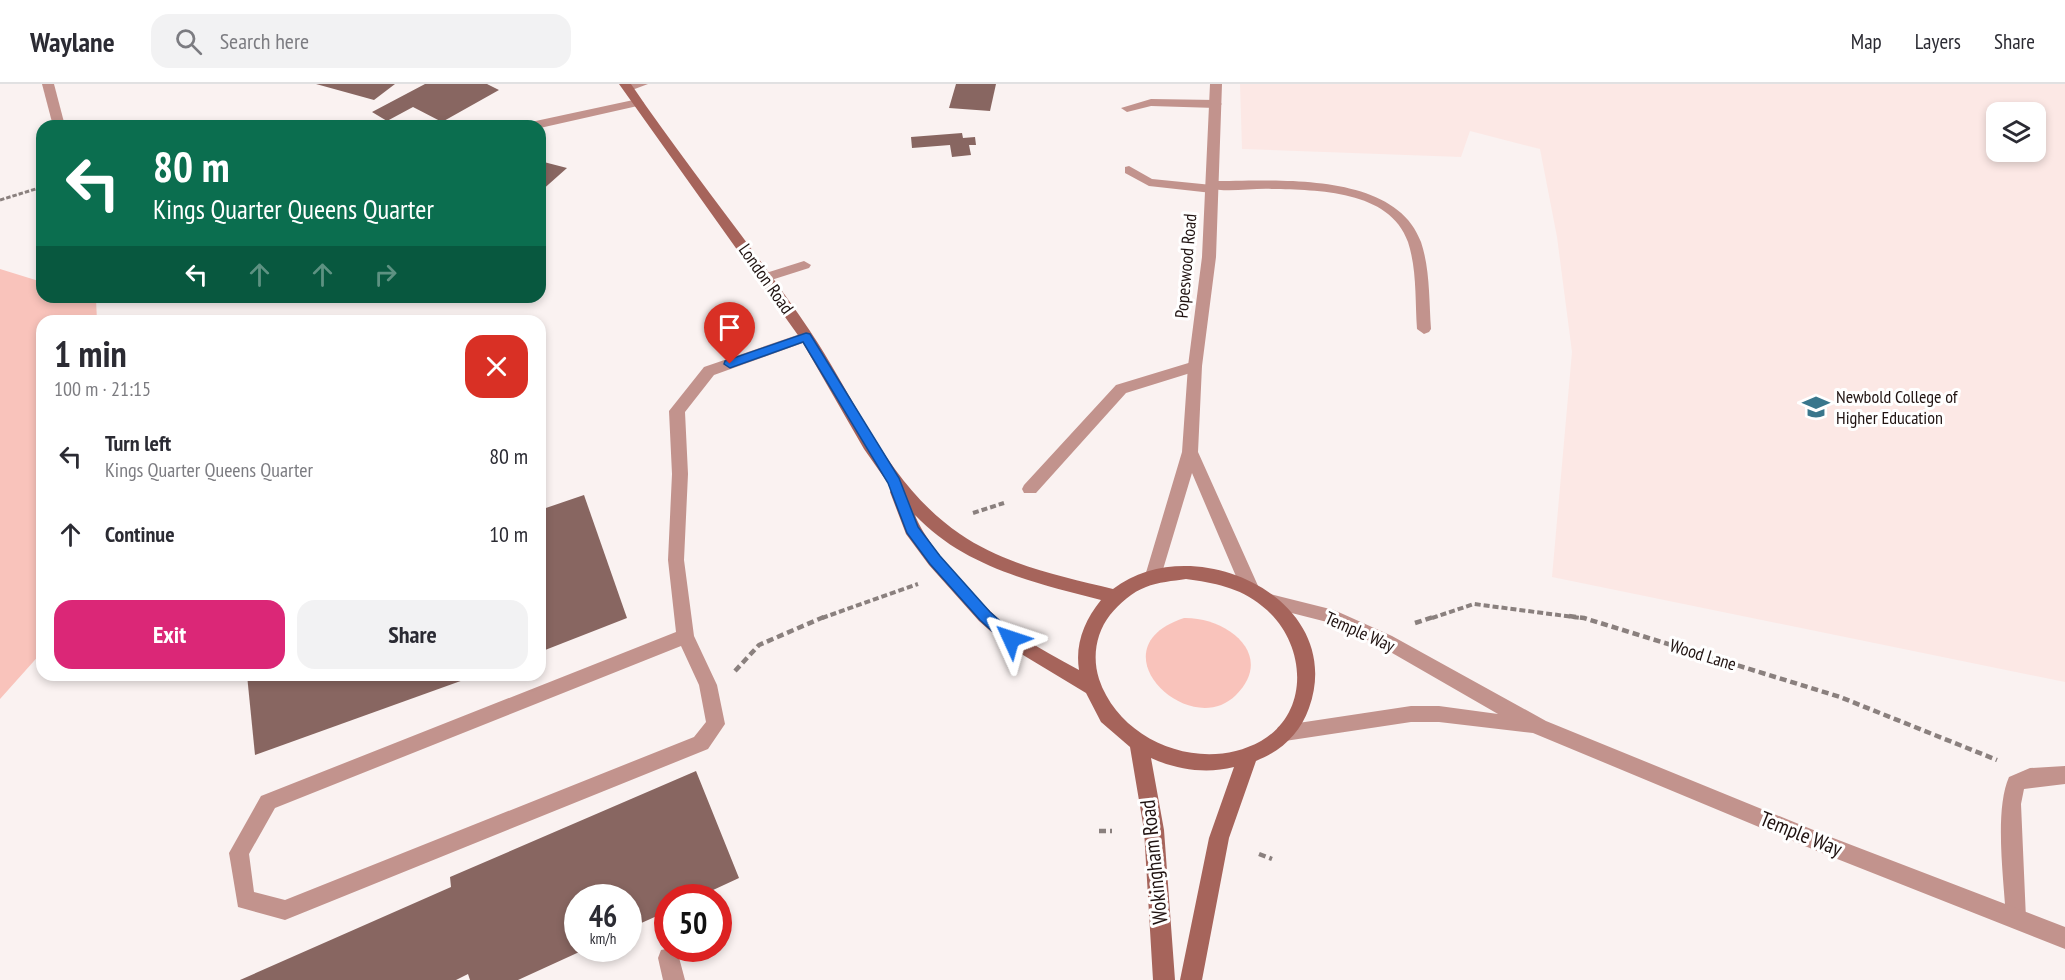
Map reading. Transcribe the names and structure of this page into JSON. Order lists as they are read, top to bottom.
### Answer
{
  "streets": {
    "main road": ["London Road", "Wokingham Road"],
    "street": ["Popeswood Road", "Temple Way"],
    "path": ["Wood Lane"]
  },
  "crossings": [
    ["Popeswood Road", "London Road"],
    ["Popeswood Road", "Temple Way"],
    ["Popeswood Road", "Wokingham Road"],
    ["London Road", "Temple Way"],
    ["London Road", "Wokingham Road"],
    ["Temple Way", "Wokingham Road"]
  ],
  "places": {
    "school or university": ["Newbold College of Higher Education"]
  },
  "page": {
    "header": "Waylane",
    "search": "Search here",
    "nav": ["Map", "Layers", "Share"],
    "turn": ["80 m", "Kings Quarter Queens Quarter"],
    "heading": ["1 min", "100 m · 21:15"],
    "list": [
      {
        "name": "Turn left",
        "note": "Kings Quarter Queens Quarter",
        "value": "80 m"
      },
      {
        "name": "Continue",
        "value": "10 m"
      }
    ],
    "buttons": ["Exit", "Share"],
    "speed": "46 km/h",
    "limit": "50"
  }
}
